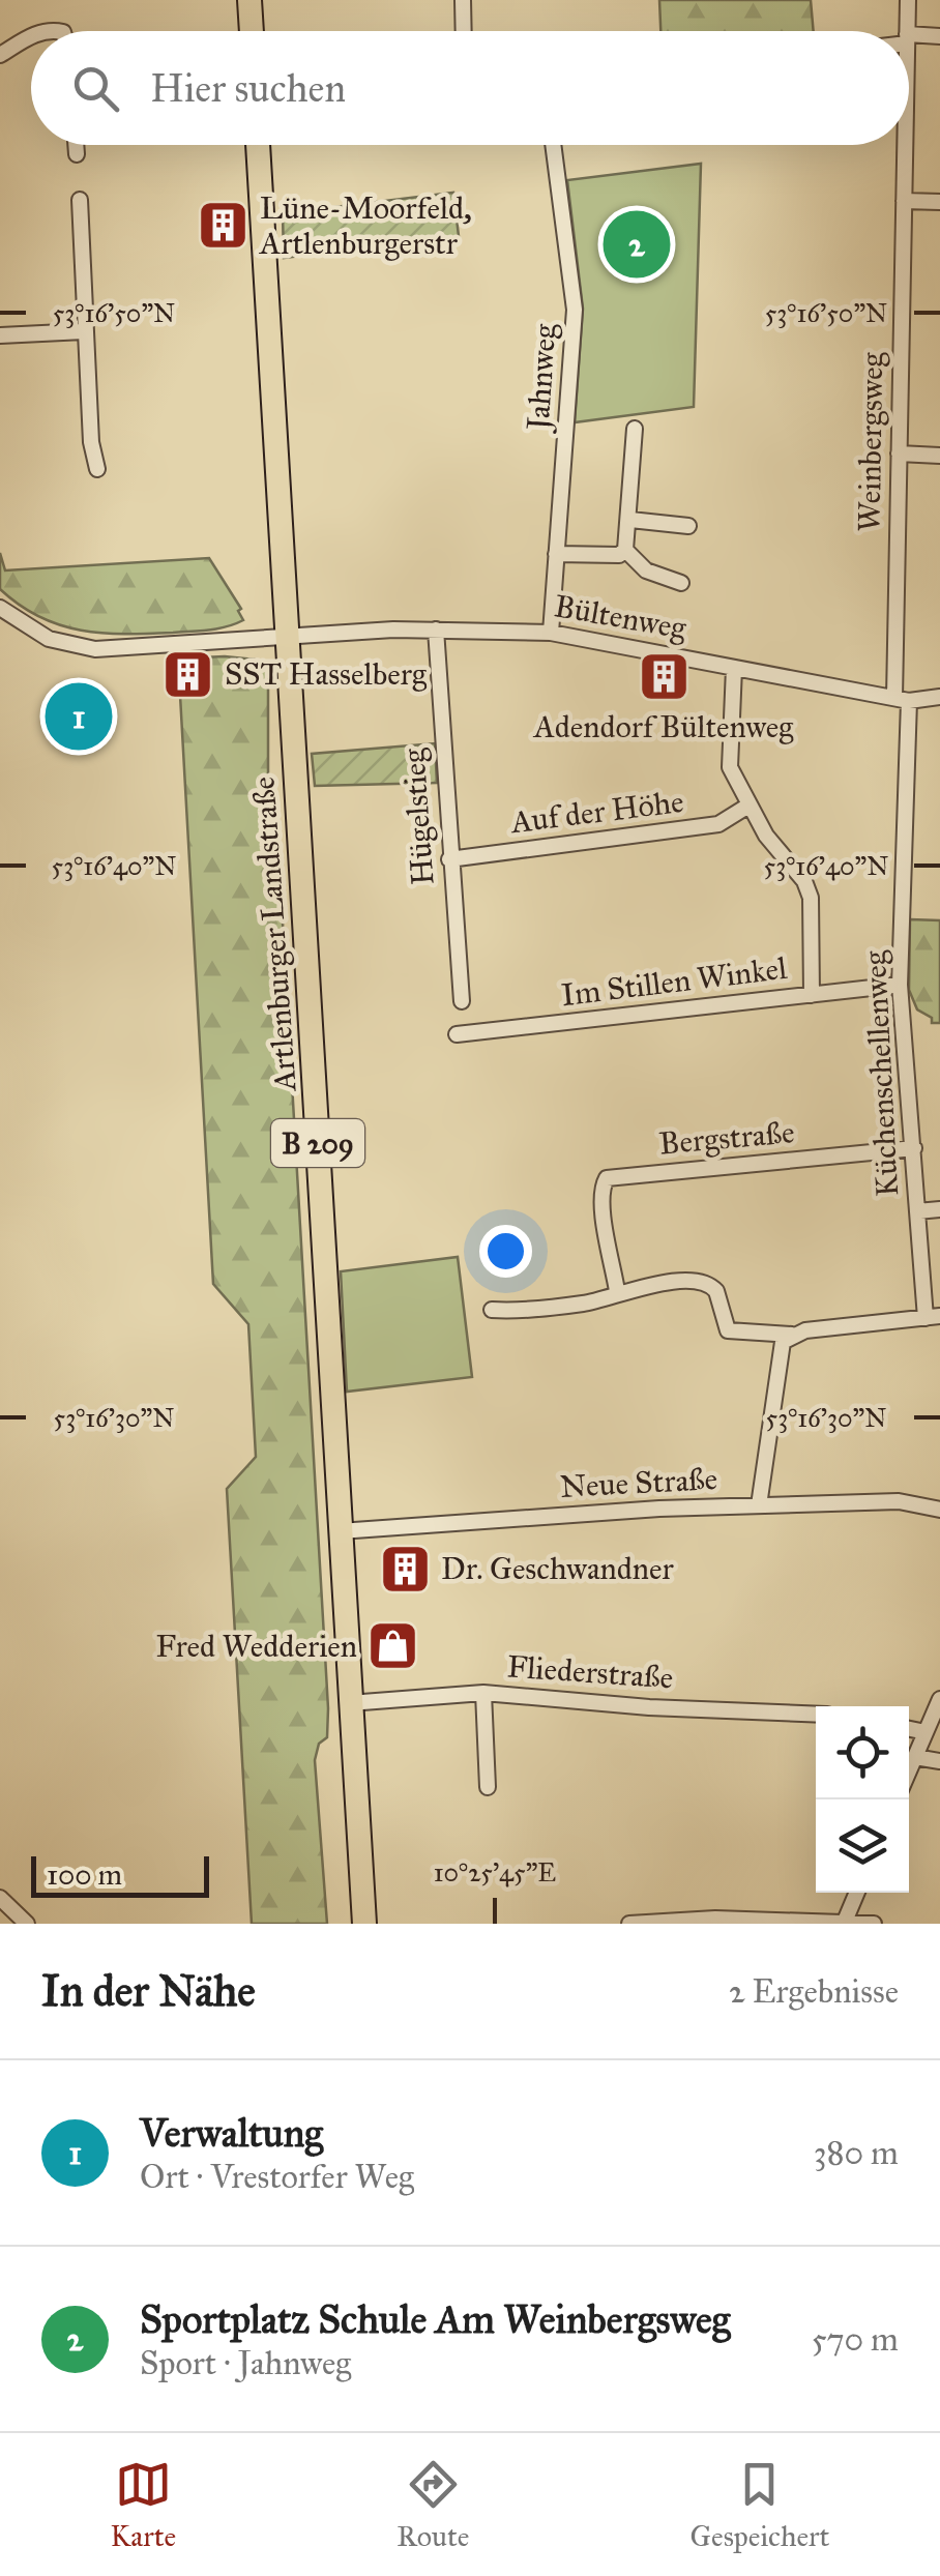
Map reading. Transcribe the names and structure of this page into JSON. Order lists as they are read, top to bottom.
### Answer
{
  "streets": {
    "main road": ["Artlenburger Landstraße", "B 209"],
    "street": [
      "Jahnweg",
      "Weinbergsweg",
      "Bültenweg",
      "Auf der Höhe",
      "Hügelstieg",
      "Im Stillen Winkel",
      "Küchenschellenweg",
      "Bergstraße",
      "Neue Straße",
      "Fliederstraße"
    ]
  },
  "crossings": [
    ["Jahnweg", "Bültenweg"],
    ["Weinbergsweg", "Bültenweg"],
    ["Weinbergsweg", "Küchenschellenweg"],
    ["Bültenweg", "Hügelstieg"],
    ["Bültenweg", "Artlenburger Landstraße"],
    ["Bültenweg", "Küchenschellenweg"],
    ["Auf der Höhe", "Hügelstieg"],
    ["Artlenburger Landstraße", "Neue Straße"],
    ["Artlenburger Landstraße", "Fliederstraße"],
    ["Im Stillen Winkel", "Küchenschellenweg"],
    ["Küchenschellenweg", "Bergstraße"]
  ],
  "places": {
    "building": [
      "Lüne-Moorfeld, Artlenburgerstr",
      "SST Hasselberg",
      "Adendorf Bültenweg",
      "Dr. Geschwandner"
    ],
    "shop": ["Fred Wedderien"]
  },
  "scale_bar": "100 m",
  "page": {
    "search": "Hier suchen",
    "pins": ["2", "1"],
    "scale": "100 m",
    "heading": ["In der Nähe", "2 Ergebnisse"],
    "list": [
      {
        "mark": "1",
        "name": "Verwaltung",
        "note": "Ort · Vrestorfer Weg",
        "value": "380 m"
      },
      {
        "mark": "2",
        "name": "Sportplatz Schule Am Weinbergsweg",
        "note": "Sport · Jahnweg",
        "value": "570 m"
      }
    ],
    "nav": ["Karte", "Route", "Gespeichert"]
  },
  "coordinates": [
    "53°16'50\"N",
    "53°16'40\"N",
    "53°16'30\"N",
    "10°25'45\"E"
  ]
}
